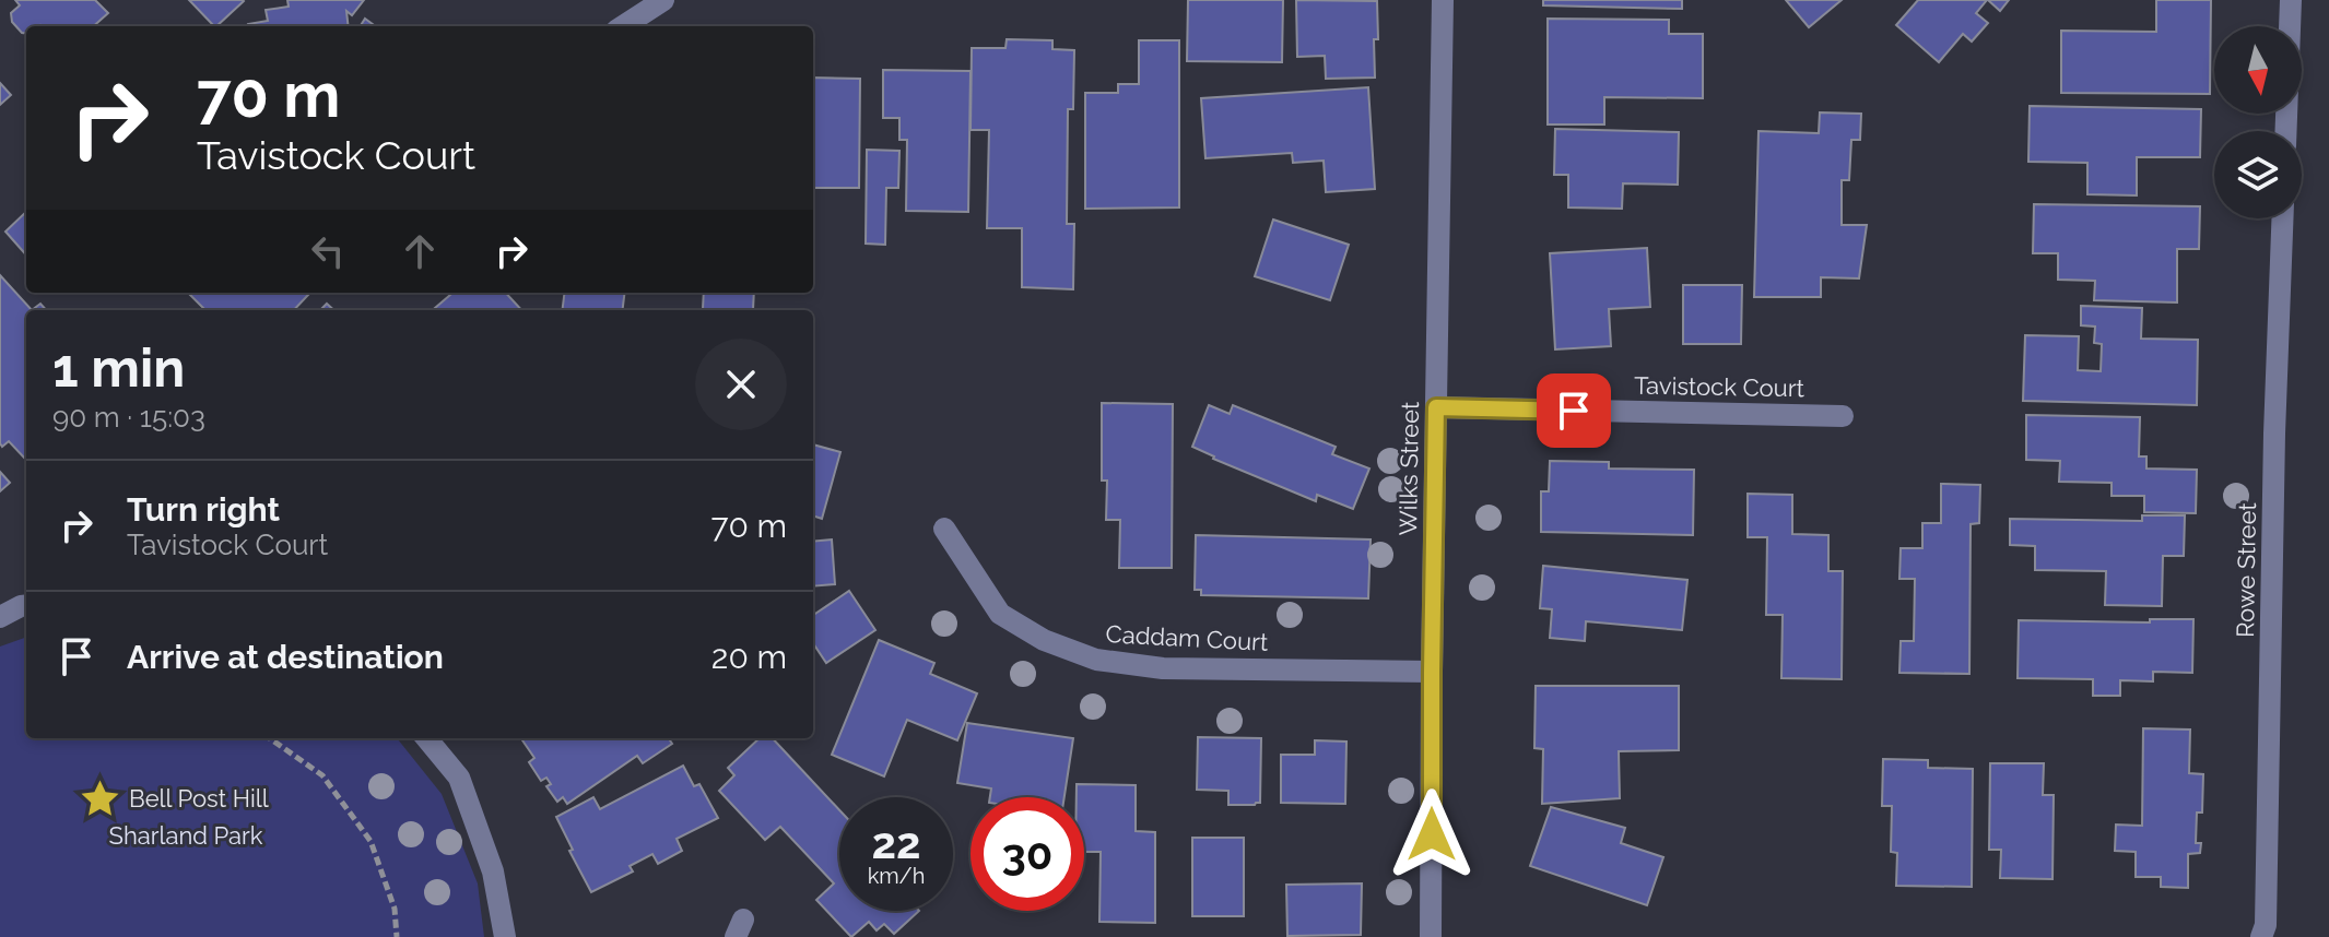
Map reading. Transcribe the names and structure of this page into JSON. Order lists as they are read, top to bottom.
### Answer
{
  "streets": {
    "street": [
      "Tavistock Court",
      "Wilks Street",
      "Rowe Street",
      "Caddam Court"
    ]
  },
  "crossings": [
    ["Tavistock Court", "Wilks Street"],
    ["Wilks Street", "Caddam Court"]
  ],
  "parks": ["Sharland Park"],
  "places": {
    "place": ["Bell Post Hill"]
  },
  "north": "bottom",
  "page": {
    "turn": ["70 m", "Tavistock Court"],
    "heading": ["1 min", "90 m · 15:03"],
    "list": [
      {
        "name": "Turn right",
        "note": "Tavistock Court",
        "value": "70 m"
      },
      {
        "name": "Arrive at destination",
        "value": "20 m"
      }
    ],
    "speed": "22 km/h",
    "limit": "30"
  }
}
